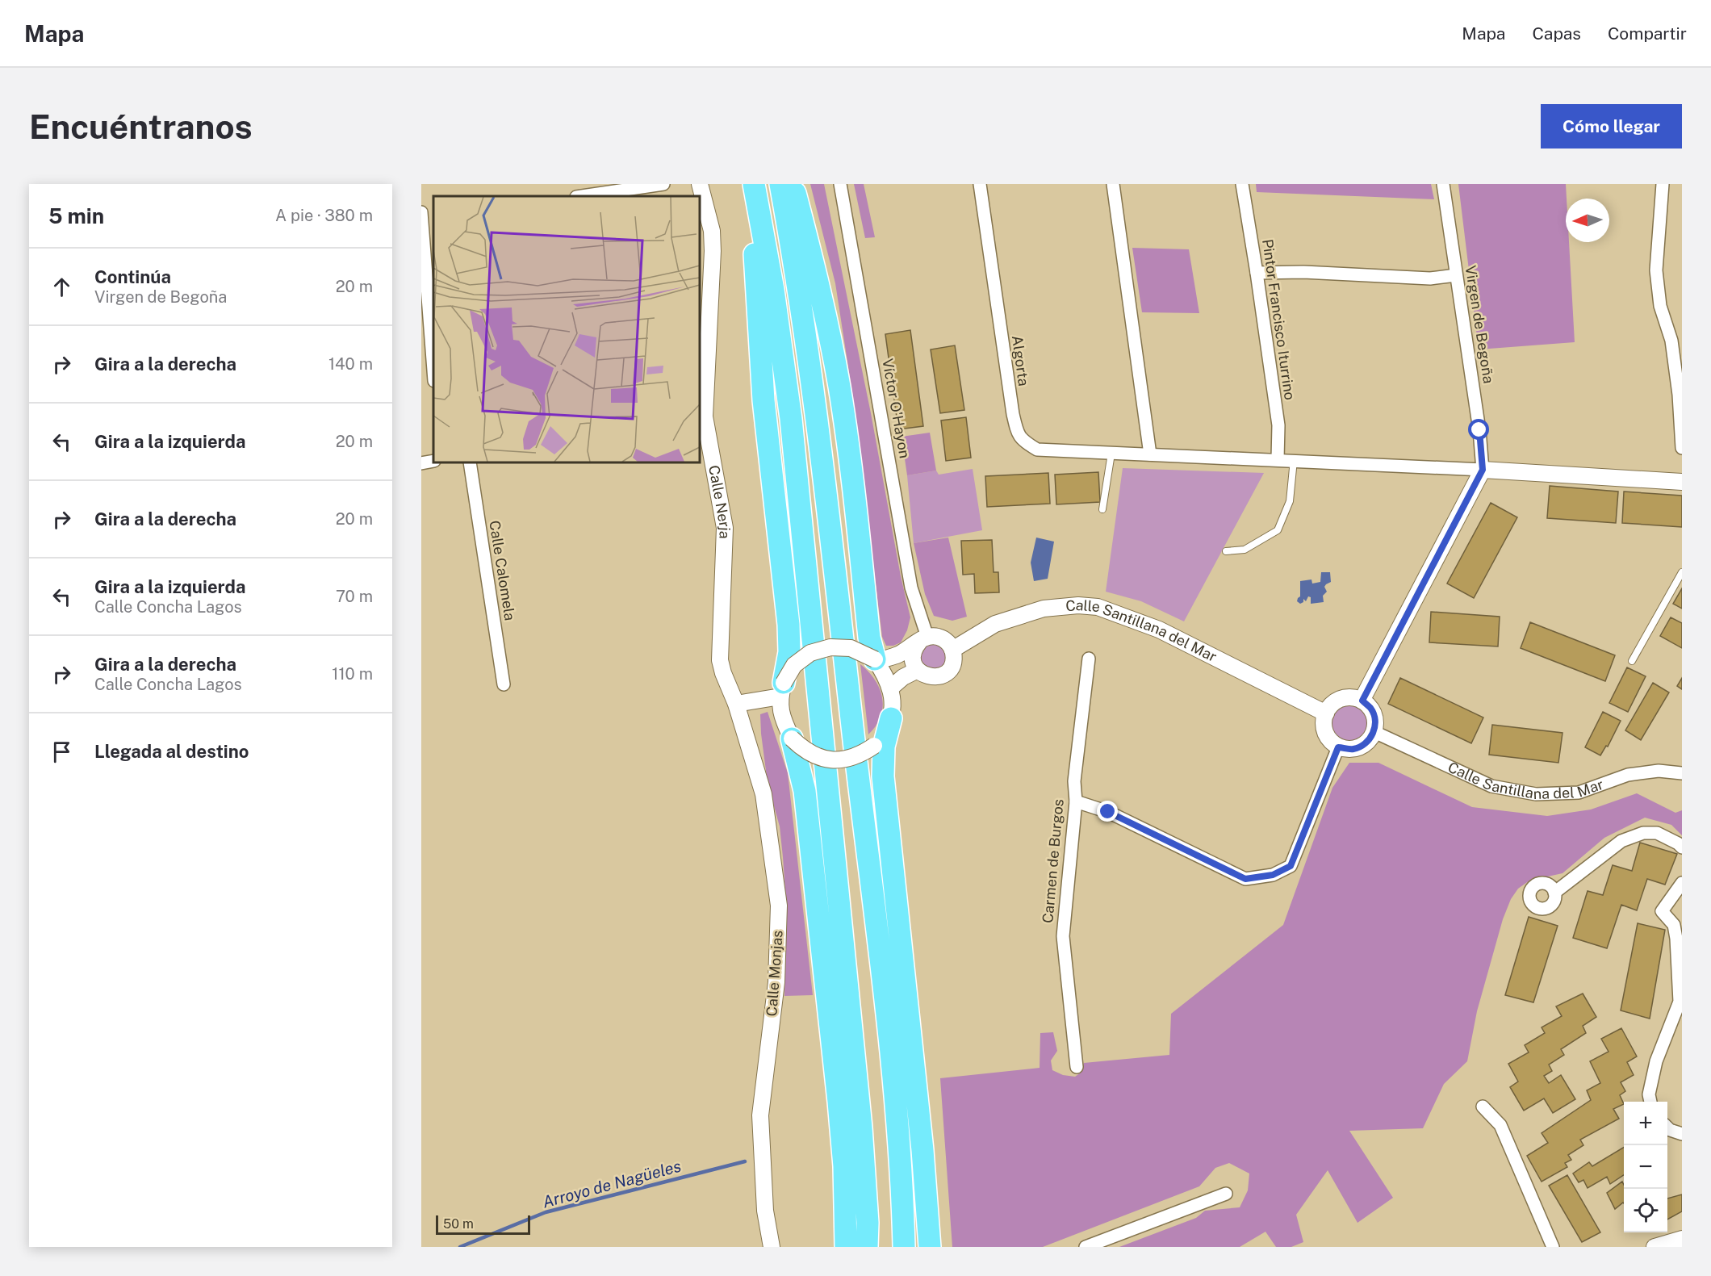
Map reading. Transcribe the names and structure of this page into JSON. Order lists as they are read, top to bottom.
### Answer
{
  "streets": {
    "street": [
      "Pintor Francisco Iturrino",
      "Virgen de Begoña",
      "Algorta",
      "Víctor O'Hayon",
      "Calle Nerja",
      "Calle Calomela",
      "Calle Santillana del Mar",
      "Carmen de Burgos",
      "Calle Monjas"
    ]
  },
  "crossings": [
    ["Pintor Francisco Iturrino", "Algorta"],
    ["Virgen de Begoña", "Algorta"],
    ["Víctor O'Hayon", "Calle Santillana del Mar"],
    ["Calle Nerja", "Calle Monjas"]
  ],
  "water": ["Arroyo de Nagüeles"],
  "scale_bar": "50 m",
  "north": "left",
  "page": {
    "header": "Mapa",
    "nav": ["Mapa", "Capas", "Compartir"],
    "buttons": "Cómo llegar",
    "title": "Encuéntranos",
    "heading": ["5 min", "A pie · 380 m"],
    "list": [
      ["Continúa", "Virgen de Begoña", "20 m"],
      ["Gira a la derecha", "140 m"],
      ["Gira a la izquierda", "20 m"],
      ["Gira a la derecha", "20 m"],
      ["Gira a la izquierda", "Calle Concha Lagos", "70 m"],
      ["Gira a la derecha", "Calle Concha Lagos", "110 m"],
      "Llegada al destino"
    ],
    "map_buttons": ["+", "−"],
    "scale": "50 m"
  }
}
